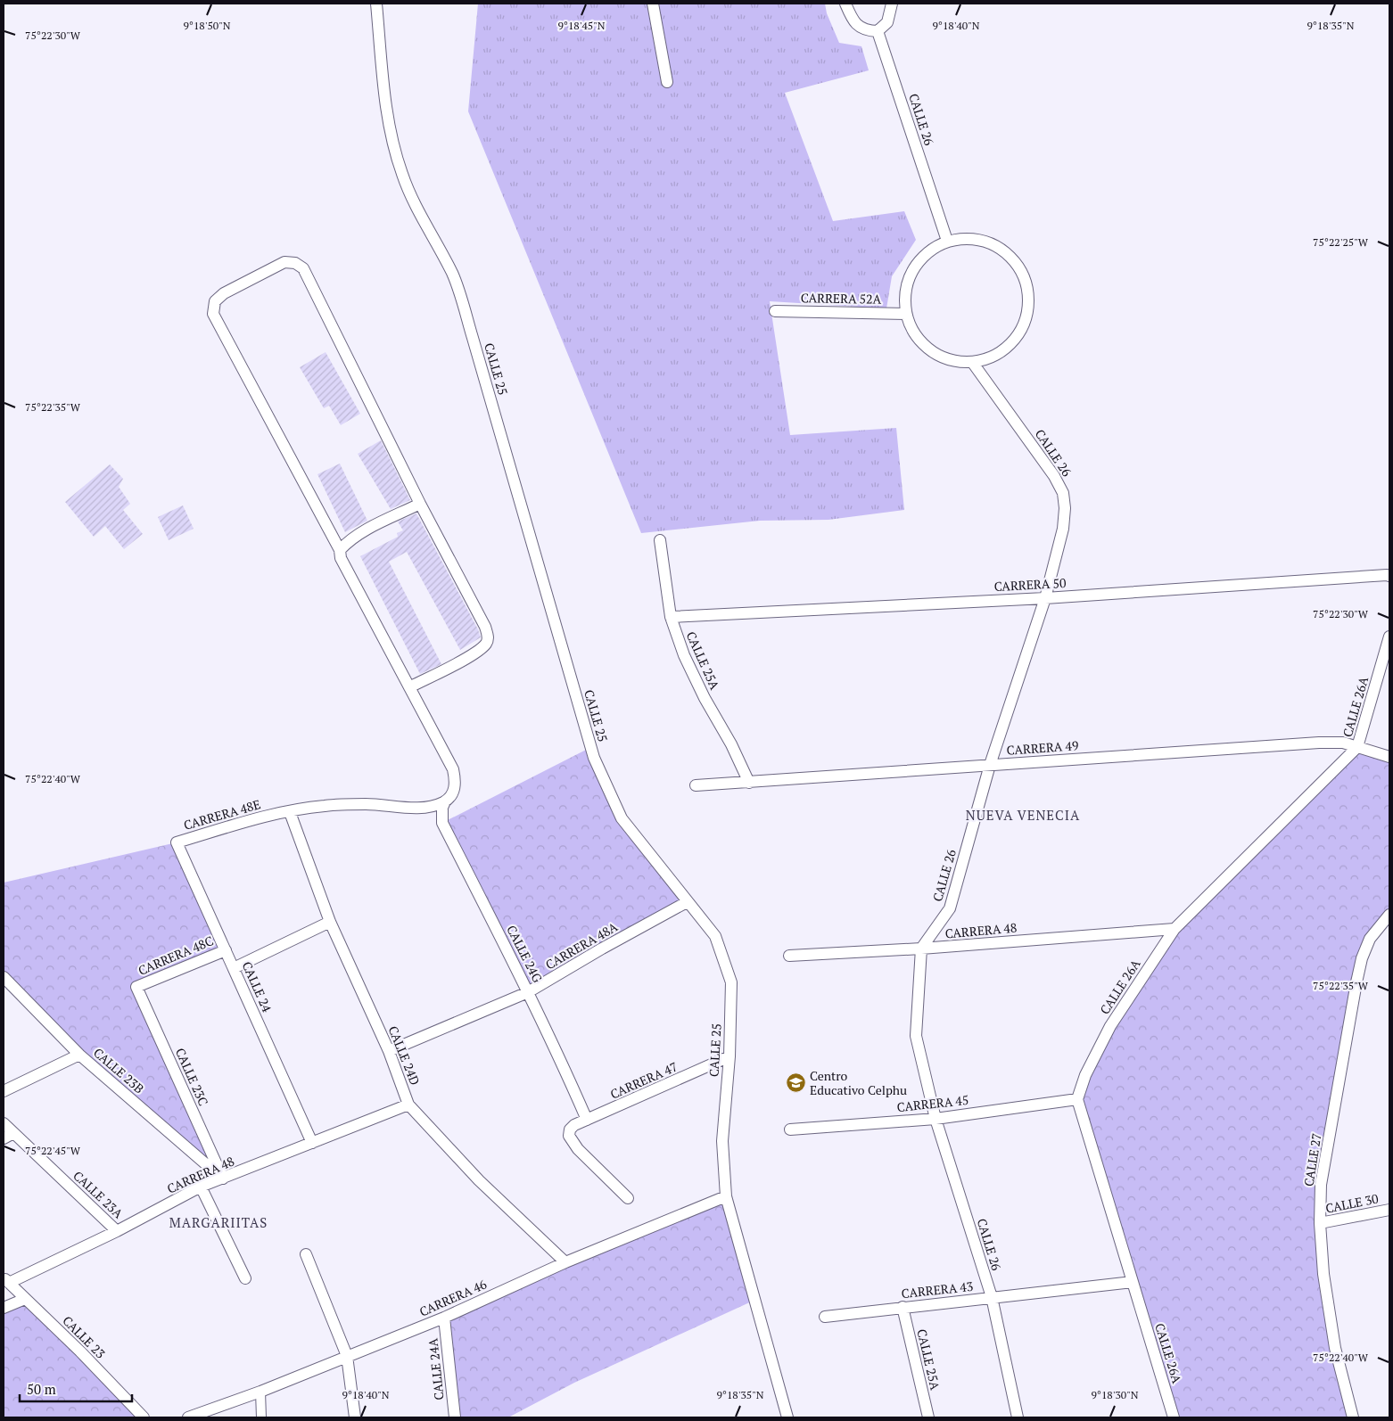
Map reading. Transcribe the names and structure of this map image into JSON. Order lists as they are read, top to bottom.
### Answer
{
  "streets": {
    "street": [
      "CALLE 26",
      "CARRERA 52A",
      "CALLE 25",
      "CARRERA 50",
      "CALLE 25A",
      "CALLE 26A",
      "CARRERA 49",
      "CARRERA 48E",
      "CARRERA 48",
      "CARRERA 48A",
      "CALLE 24G",
      "CARRERA 48C",
      "CALLE 24",
      "CALLE 24D",
      "CALLE 23B",
      "CALLE 23C",
      "CARRERA 47",
      "CARRERA 45",
      "CALLE 27",
      "CALLE 23A",
      "CALLE 30",
      "CARRERA 43",
      "CARRERA 46",
      "CALLE 23",
      "CALLE 24A"
    ]
  },
  "crossings": [
    ["CALLE 26", "CARRERA 52A"],
    ["CALLE 26", "CARRERA 50"],
    ["CALLE 26", "CARRERA 49"],
    ["CALLE 26", "CARRERA 48"],
    ["CALLE 26", "CARRERA 45"],
    ["CALLE 26", "CARRERA 43"],
    ["CALLE 25", "CARRERA 48A"],
    ["CALLE 25", "CARRERA 47"],
    ["CALLE 25", "CARRERA 46"],
    ["CARRERA 50", "CALLE 25A"],
    ["CALLE 25A", "CARRERA 49"],
    ["CALLE 25A", "CARRERA 43"],
    ["CALLE 26A", "CARRERA 49"],
    ["CALLE 26A", "CARRERA 48"],
    ["CALLE 26A", "CARRERA 45"],
    ["CALLE 26A", "CARRERA 43"],
    ["CARRERA 48E", "CALLE 24G"],
    ["CARRERA 48E", "CALLE 24"],
    ["CARRERA 48E", "CALLE 24D"],
    ["CARRERA 48", "CALLE 24"],
    ["CARRERA 48", "CALLE 24D"],
    ["CARRERA 48", "CALLE 23B"],
    ["CARRERA 48", "CALLE 23C"],
    ["CARRERA 48", "CALLE 23A"],
    ["CARRERA 48", "CALLE 23"],
    ["CARRERA 48A", "CALLE 24G"],
    ["CARRERA 48A", "CALLE 24D"],
    ["CALLE 24G", "CARRERA 47"],
    ["CARRERA 48C", "CALLE 24"],
    ["CARRERA 48C", "CALLE 23C"],
    ["CALLE 24D", "CARRERA 46"],
    ["CALLE 23B", "CALLE 23C"],
    ["CALLE 27", "CALLE 30"],
    ["CARRERA 46", "CALLE 24A"]
  ],
  "districts": ["NUEVA VENECIA", "MARGARIITAS"],
  "places": {
    "school or university": ["Centro Educativo Celphu"]
  },
  "scale_bar": "50 m",
  "coordinates": [
    "9°18'45\"N",
    "9°18'50\"N",
    "9°18'40\"N",
    "9°18'35\"N",
    "75°22'30\"W",
    "75°22'25\"W",
    "75°22'35\"W",
    "75°22'40\"W",
    "75°22'45\"W",
    "9°18'30\"N"
  ]
}
